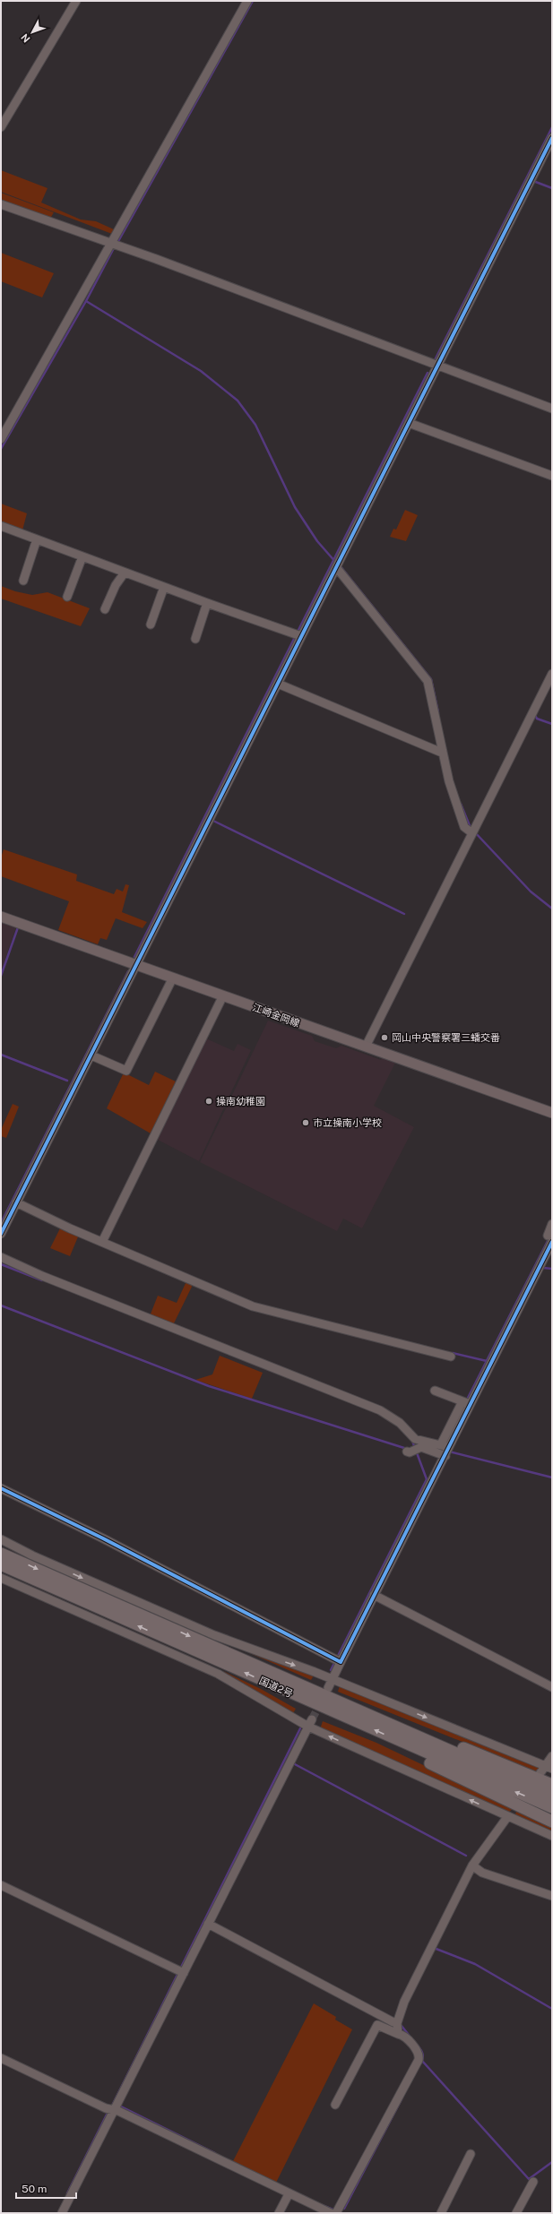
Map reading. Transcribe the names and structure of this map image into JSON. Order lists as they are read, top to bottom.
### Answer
{
  "streets": {
    "highway": ["国道2号"],
    "main road": ["江崎金岡線"]
  },
  "places": ["岡山中央警察署三蟠交番", "操南幼稚園", "市立操南小学校"],
  "scale_bar": "50 m",
  "north": "bottom left"
}
